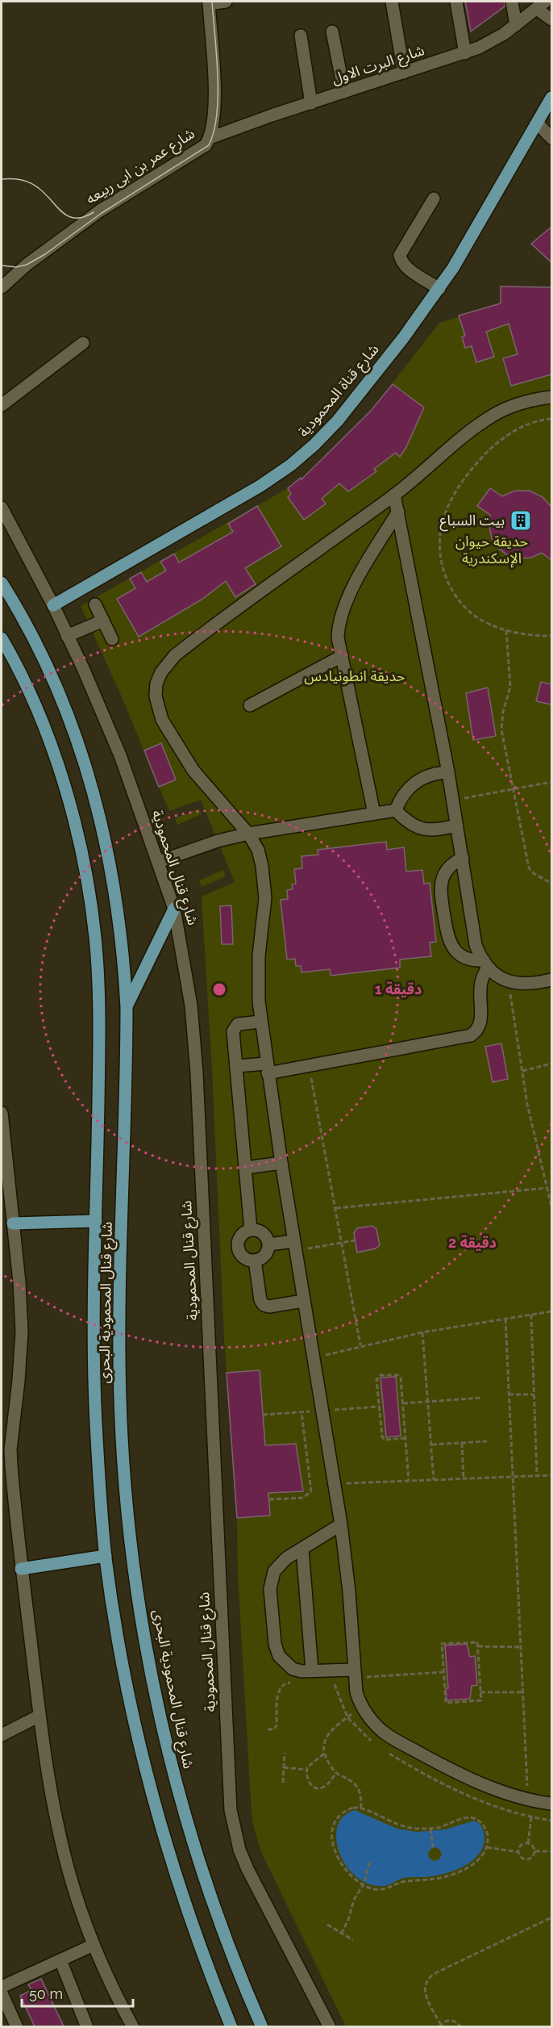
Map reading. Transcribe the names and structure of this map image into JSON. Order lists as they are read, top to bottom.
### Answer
{
  "streets": {
    "main road": ["شارع قناة المحمودية", "شارع قنال المحمودية البحرى"],
    "street": ["شارع البرت الاول", "شارع عمر بن ابى ربيعه", "شارع قنال المحمودية"]
  },
  "crossings": [
    ["شارع البرت الاول", "شارع عمر بن ابى ربيعه"],
    ["شارع قناة المحمودية", "شارع قنال المحمودية"]
  ],
  "parks": ["حديقة حيوان الإسكندرية", "حديقة انطونيادس"],
  "places": {
    "building": ["بيت السباع"]
  },
  "scale_bar": "50 m",
  "rings": ["1 دقيقة", "2 دقيقة"]
}
